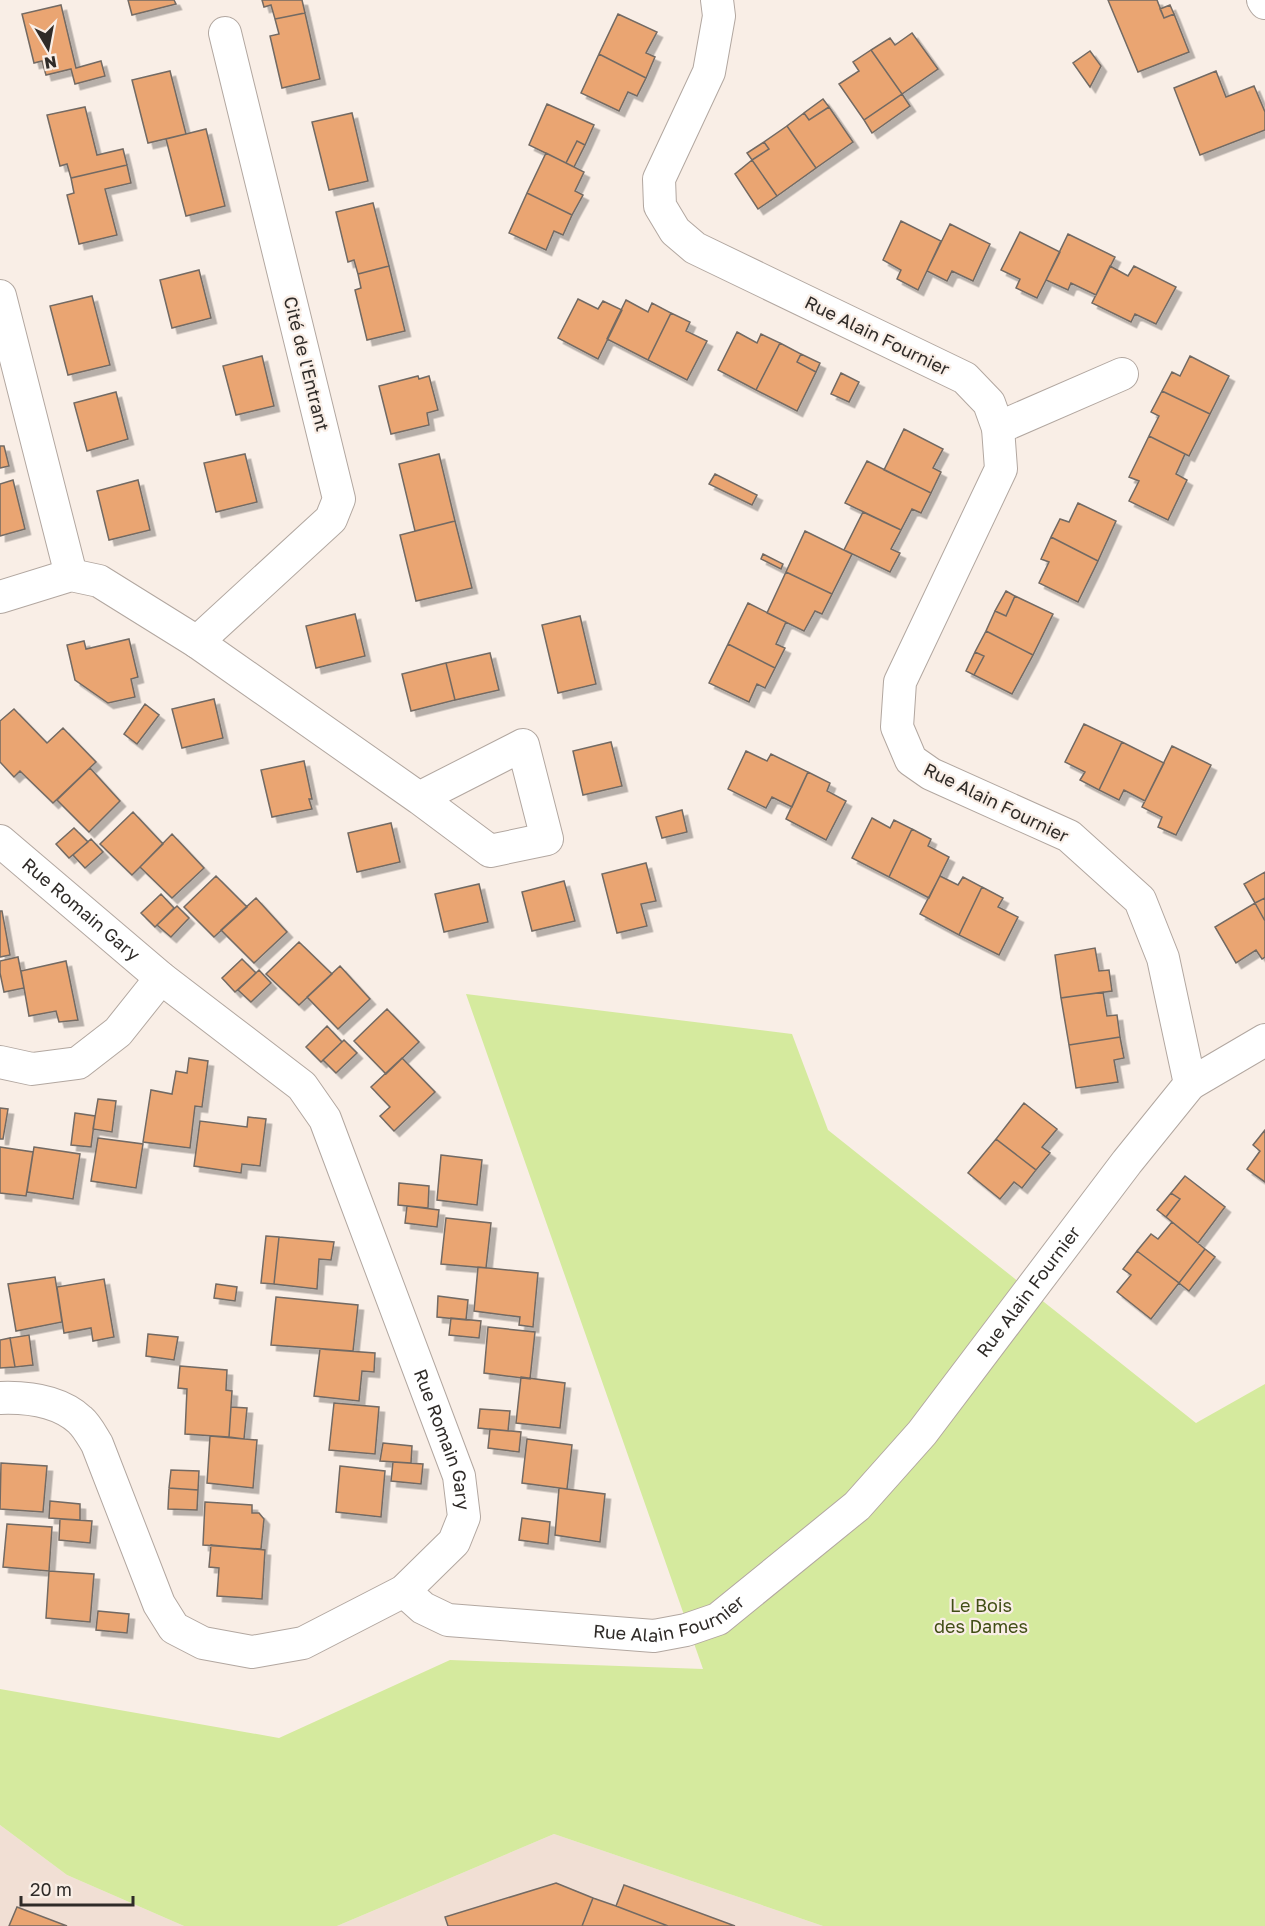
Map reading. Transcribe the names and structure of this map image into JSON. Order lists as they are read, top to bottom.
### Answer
{
  "streets": {
    "street": ["Rue Alain Fournier", "Cité de l'Entrant", "Rue Romain Gary"]
  },
  "crossings": [
    ["Rue Alain Fournier", "Rue Romain Gary"]
  ],
  "parks": ["Le Bois des Dames"],
  "scale_bar": "20 m",
  "north": "bottom"
}
